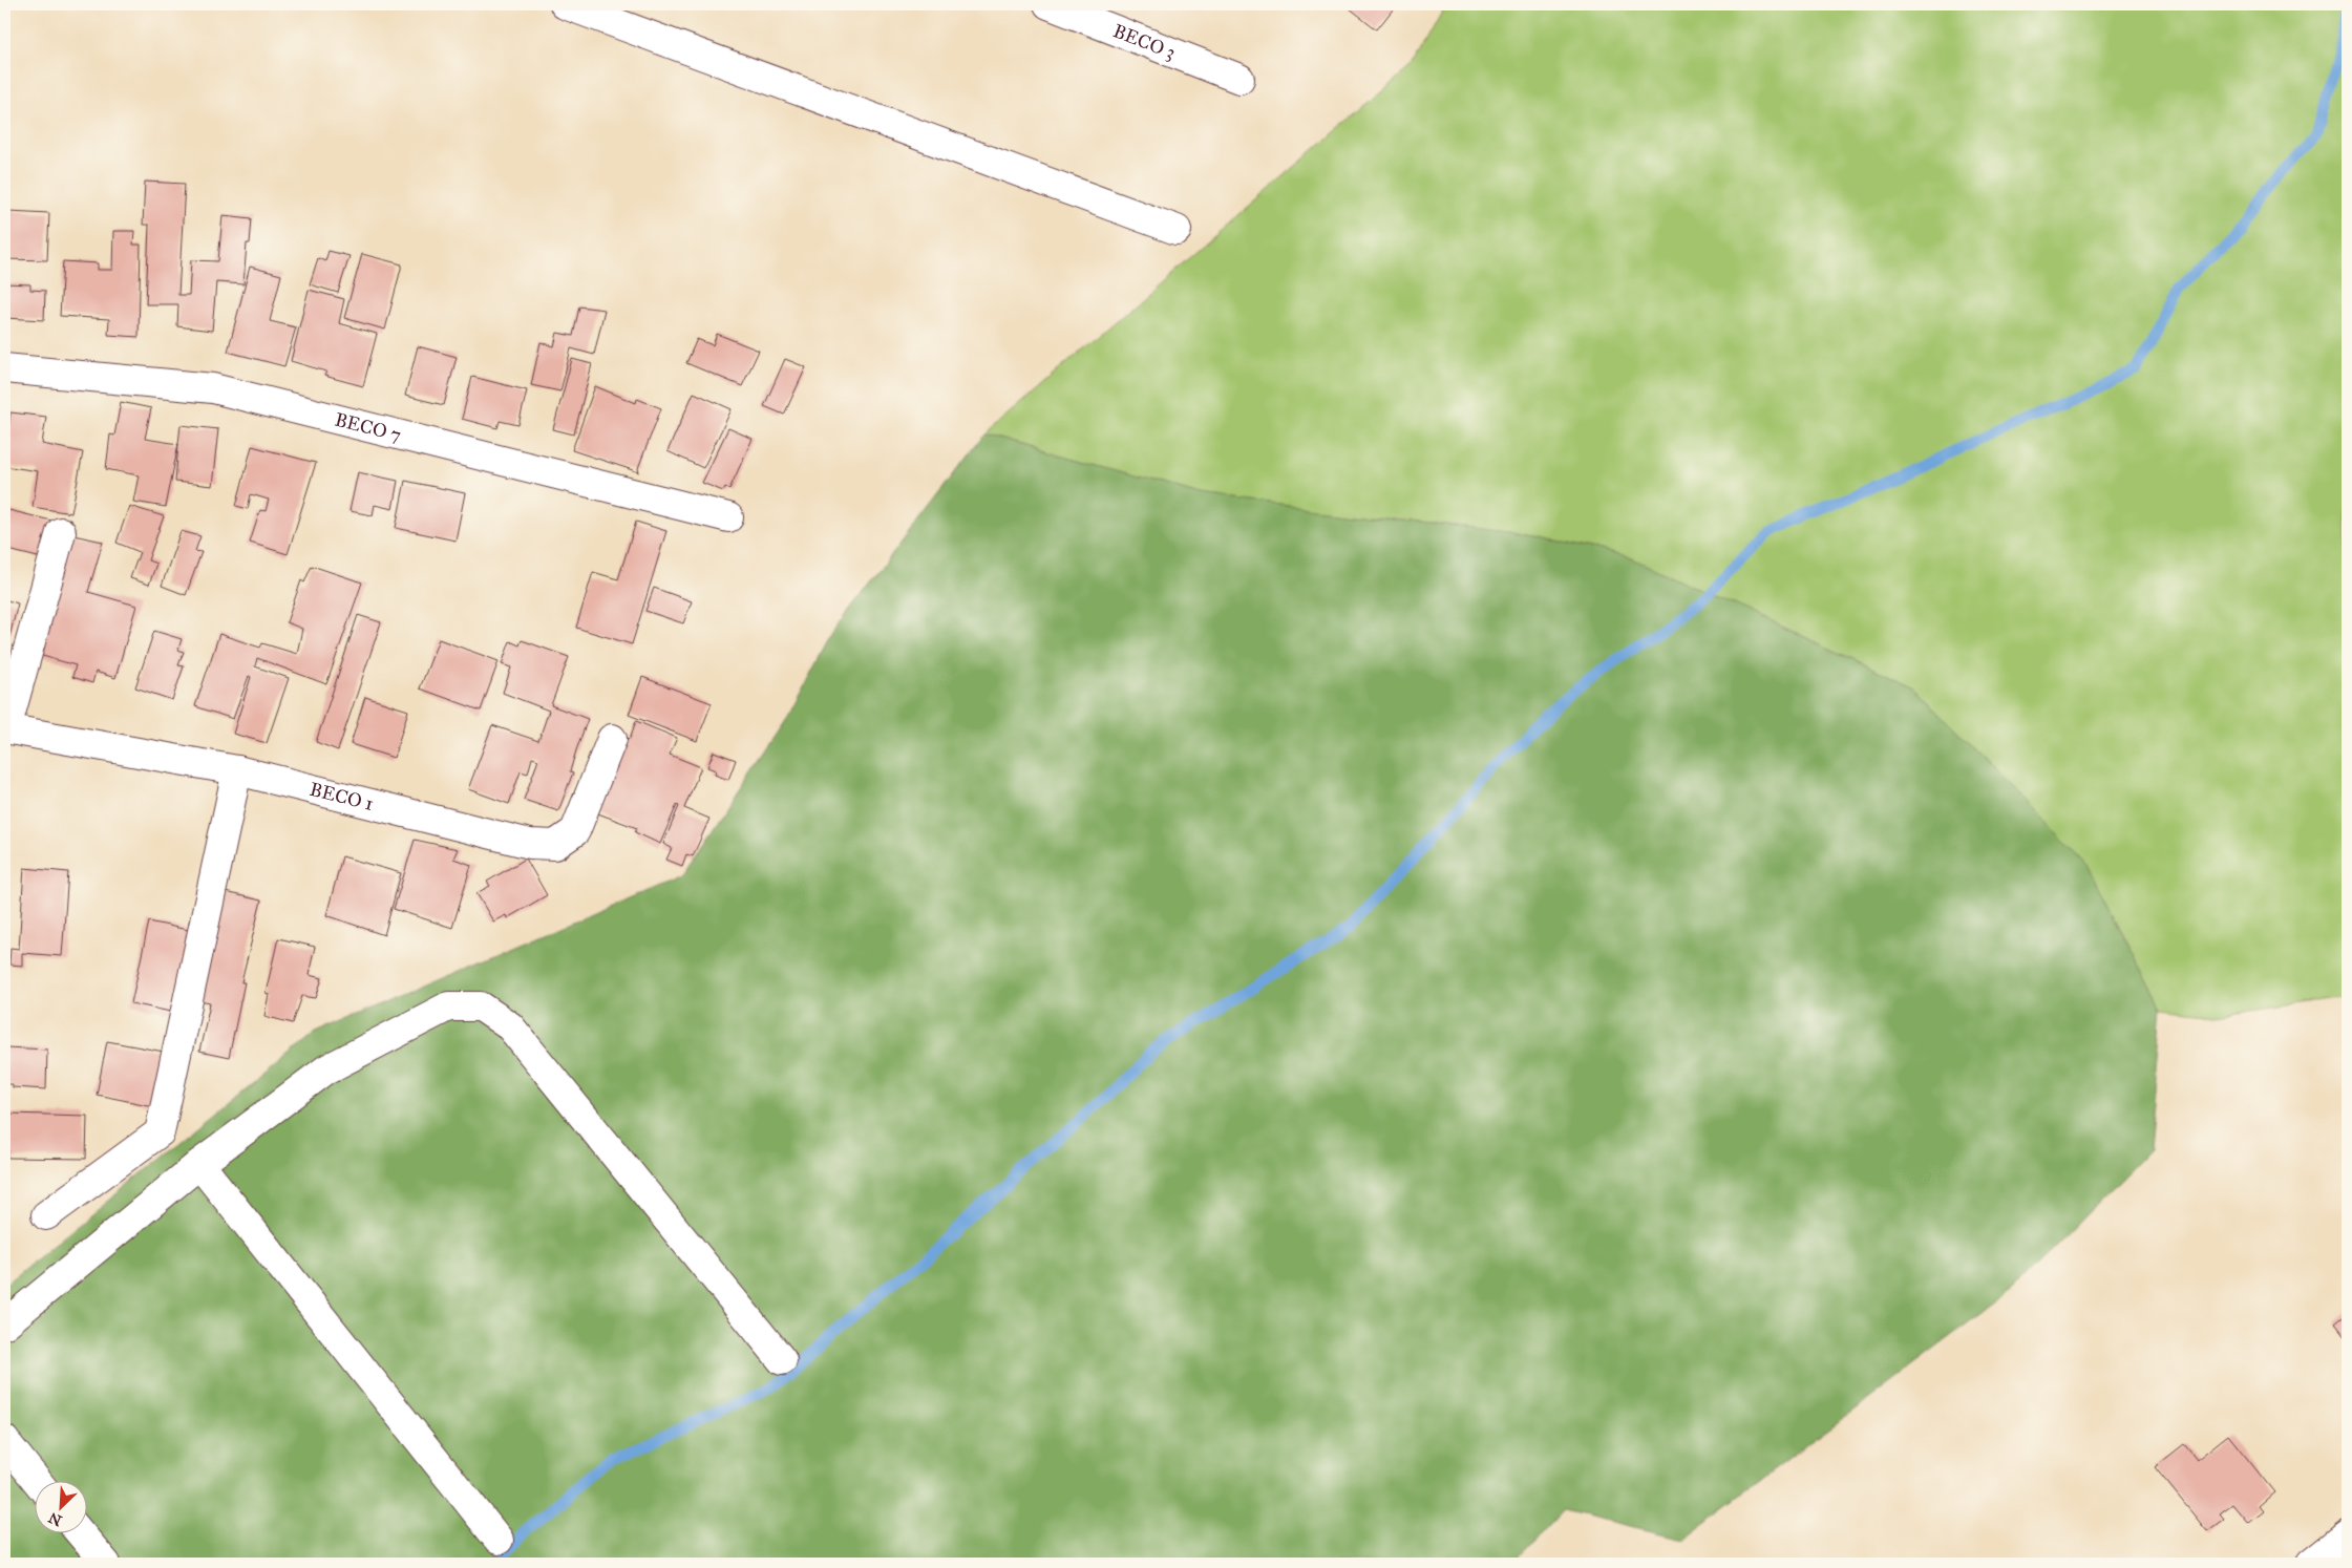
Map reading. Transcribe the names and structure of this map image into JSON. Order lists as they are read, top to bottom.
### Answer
{
  "streets": {
    "street": ["BECO 3", "BECO 7", "BECO 1"]
  },
  "north": "bottom left"
}
